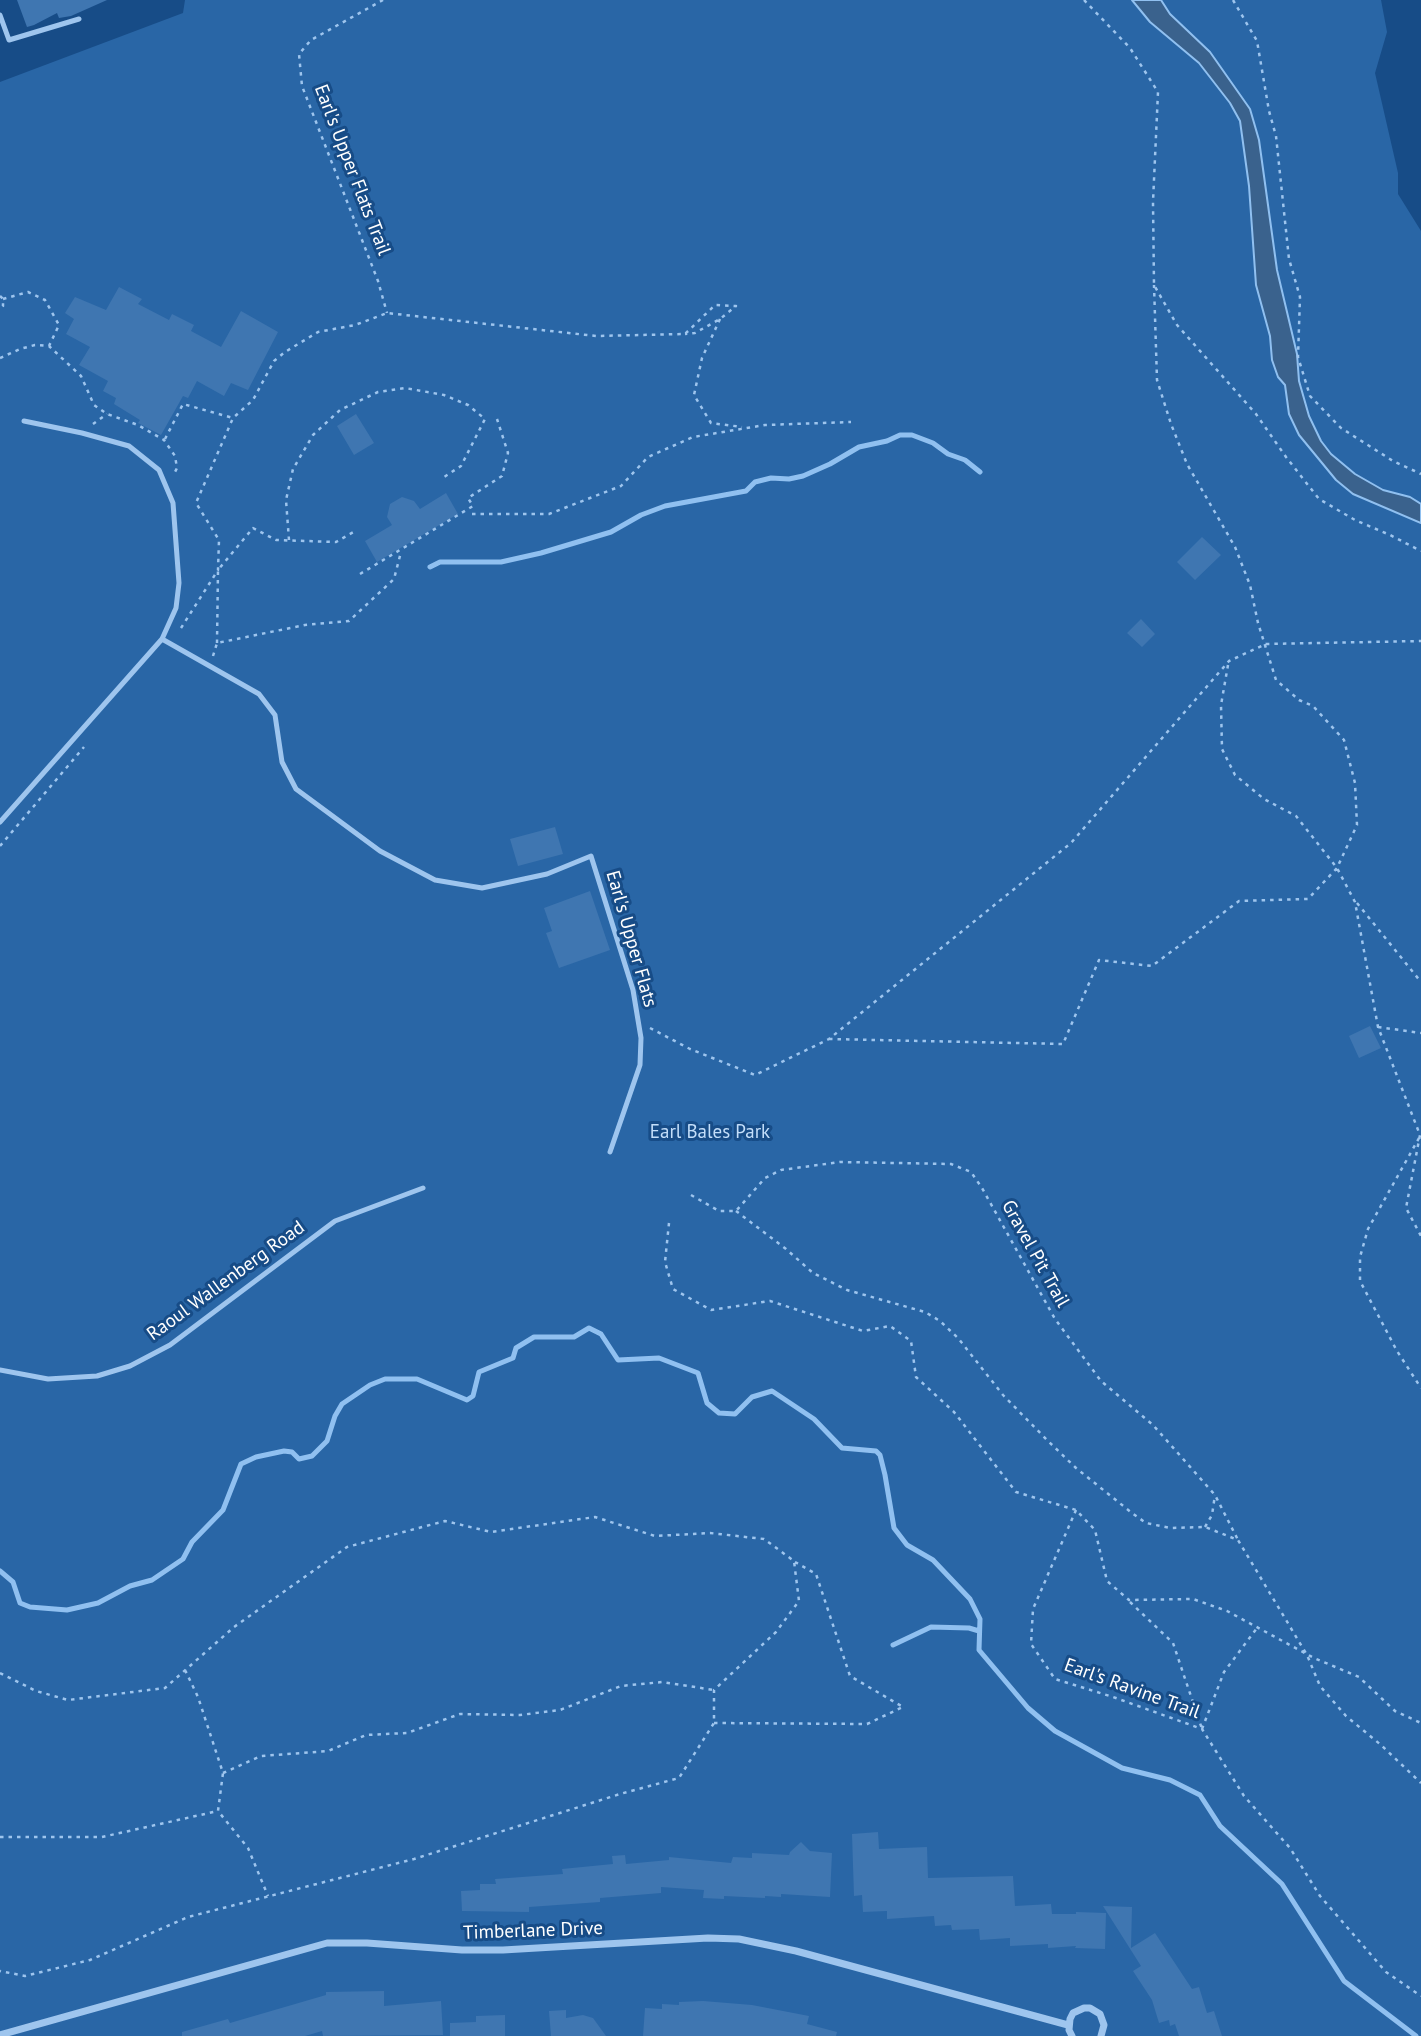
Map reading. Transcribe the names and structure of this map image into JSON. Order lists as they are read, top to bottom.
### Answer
{
  "streets": {
    "street": ["Timberlane Drive"],
    "lane": ["Earl's Upper Flats", "Raoul Wallenberg Road"],
    "path": ["Earl's Upper Flats Trail", "Gravel Pit Trail", "Earl's Ravine Trail"]
  },
  "parks": ["Earl Bales Park"]
}
